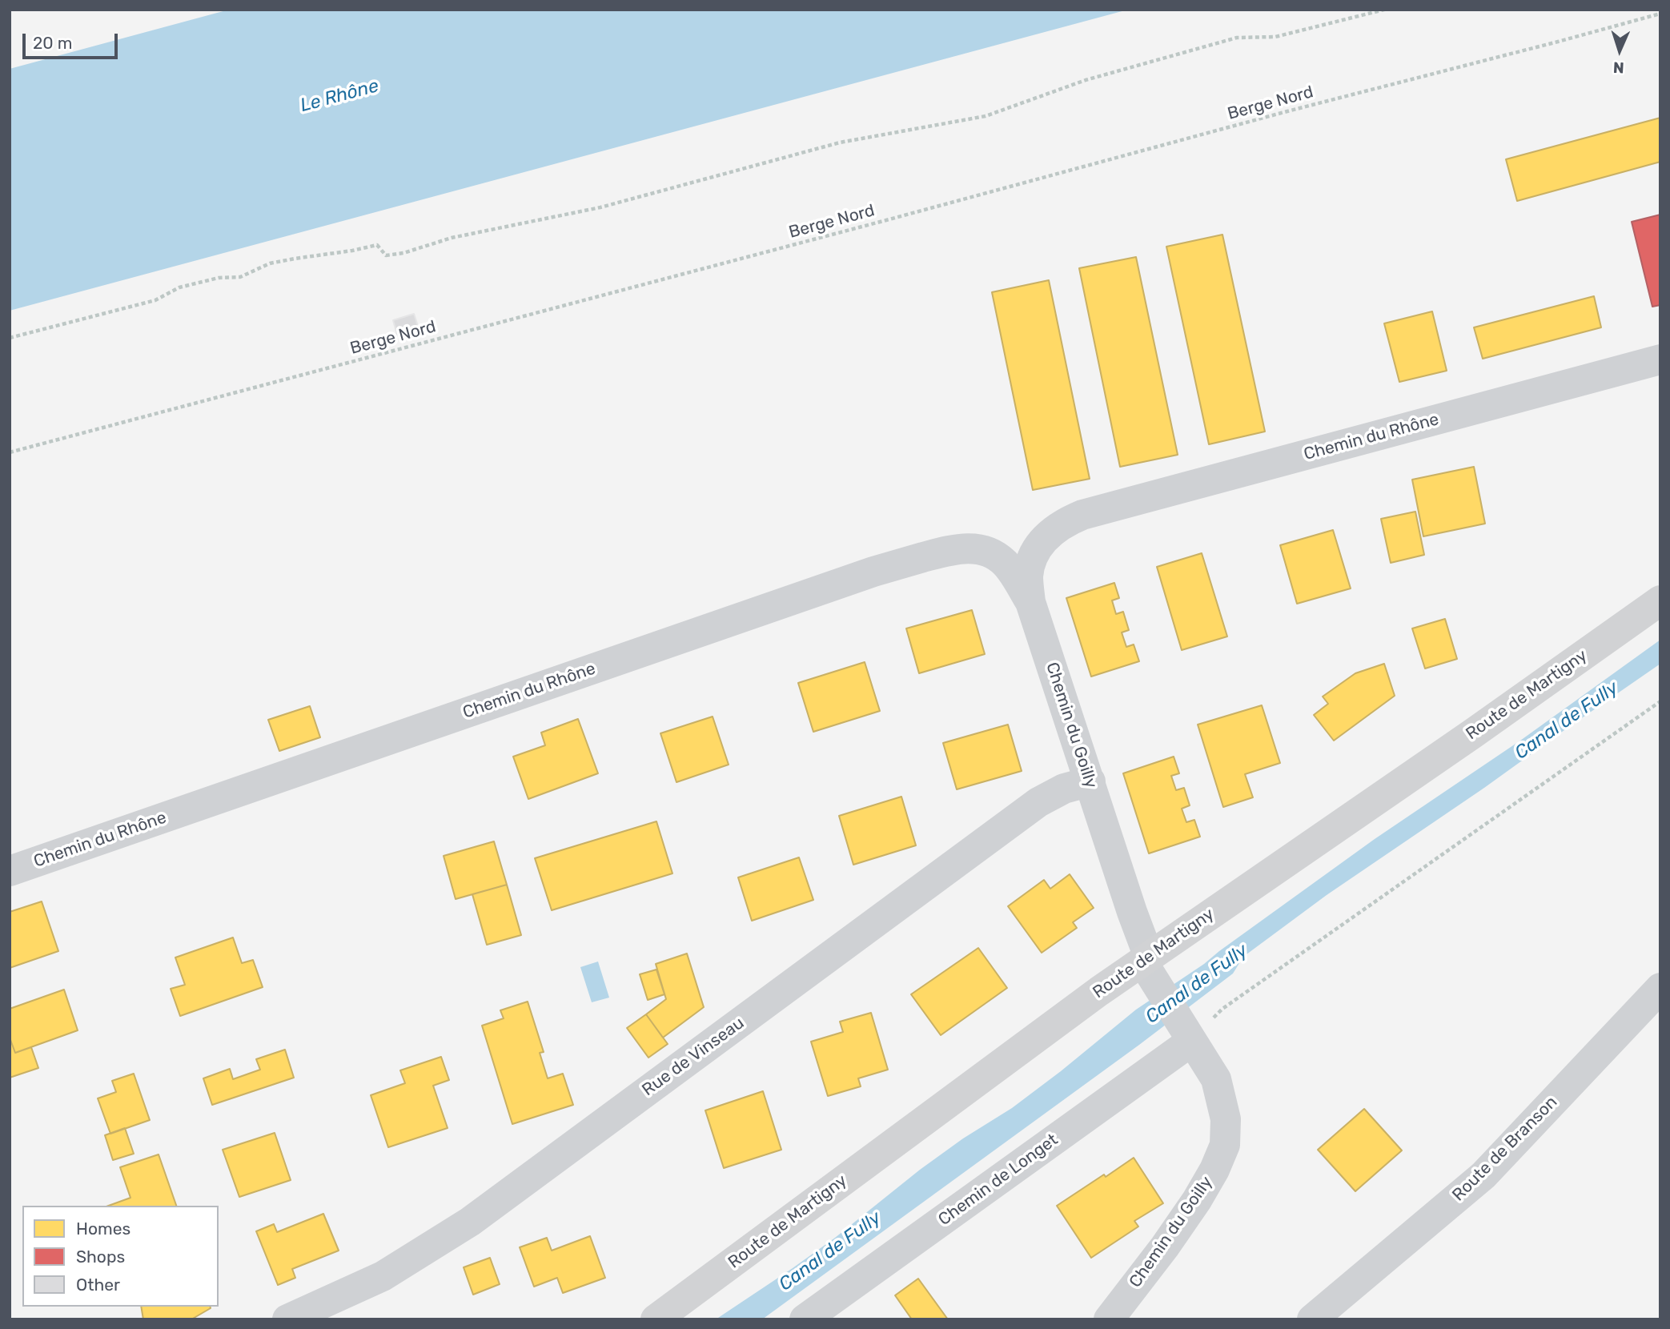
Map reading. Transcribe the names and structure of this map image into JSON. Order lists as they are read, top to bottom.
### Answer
{
  "streets": {
    "main road": ["Route de Martigny"],
    "street": [
      "Chemin du Rhône",
      "Chemin du Goilly",
      "Rue de Vinseau",
      "Route de Branson",
      "Chemin de Longet"
    ],
    "path": ["Berge Nord"]
  },
  "crossings": [
    ["Chemin du Rhône", "Chemin du Goilly"],
    ["Route de Martigny", "Chemin du Goilly"],
    ["Chemin du Goilly", "Rue de Vinseau"],
    ["Chemin du Goilly", "Chemin de Longet"]
  ],
  "water": ["Le Rhône", "Canal de Fully"],
  "legend": ["Homes", "Shops", "Other"],
  "scale_bar": "20 m",
  "north": "bottom"
}
